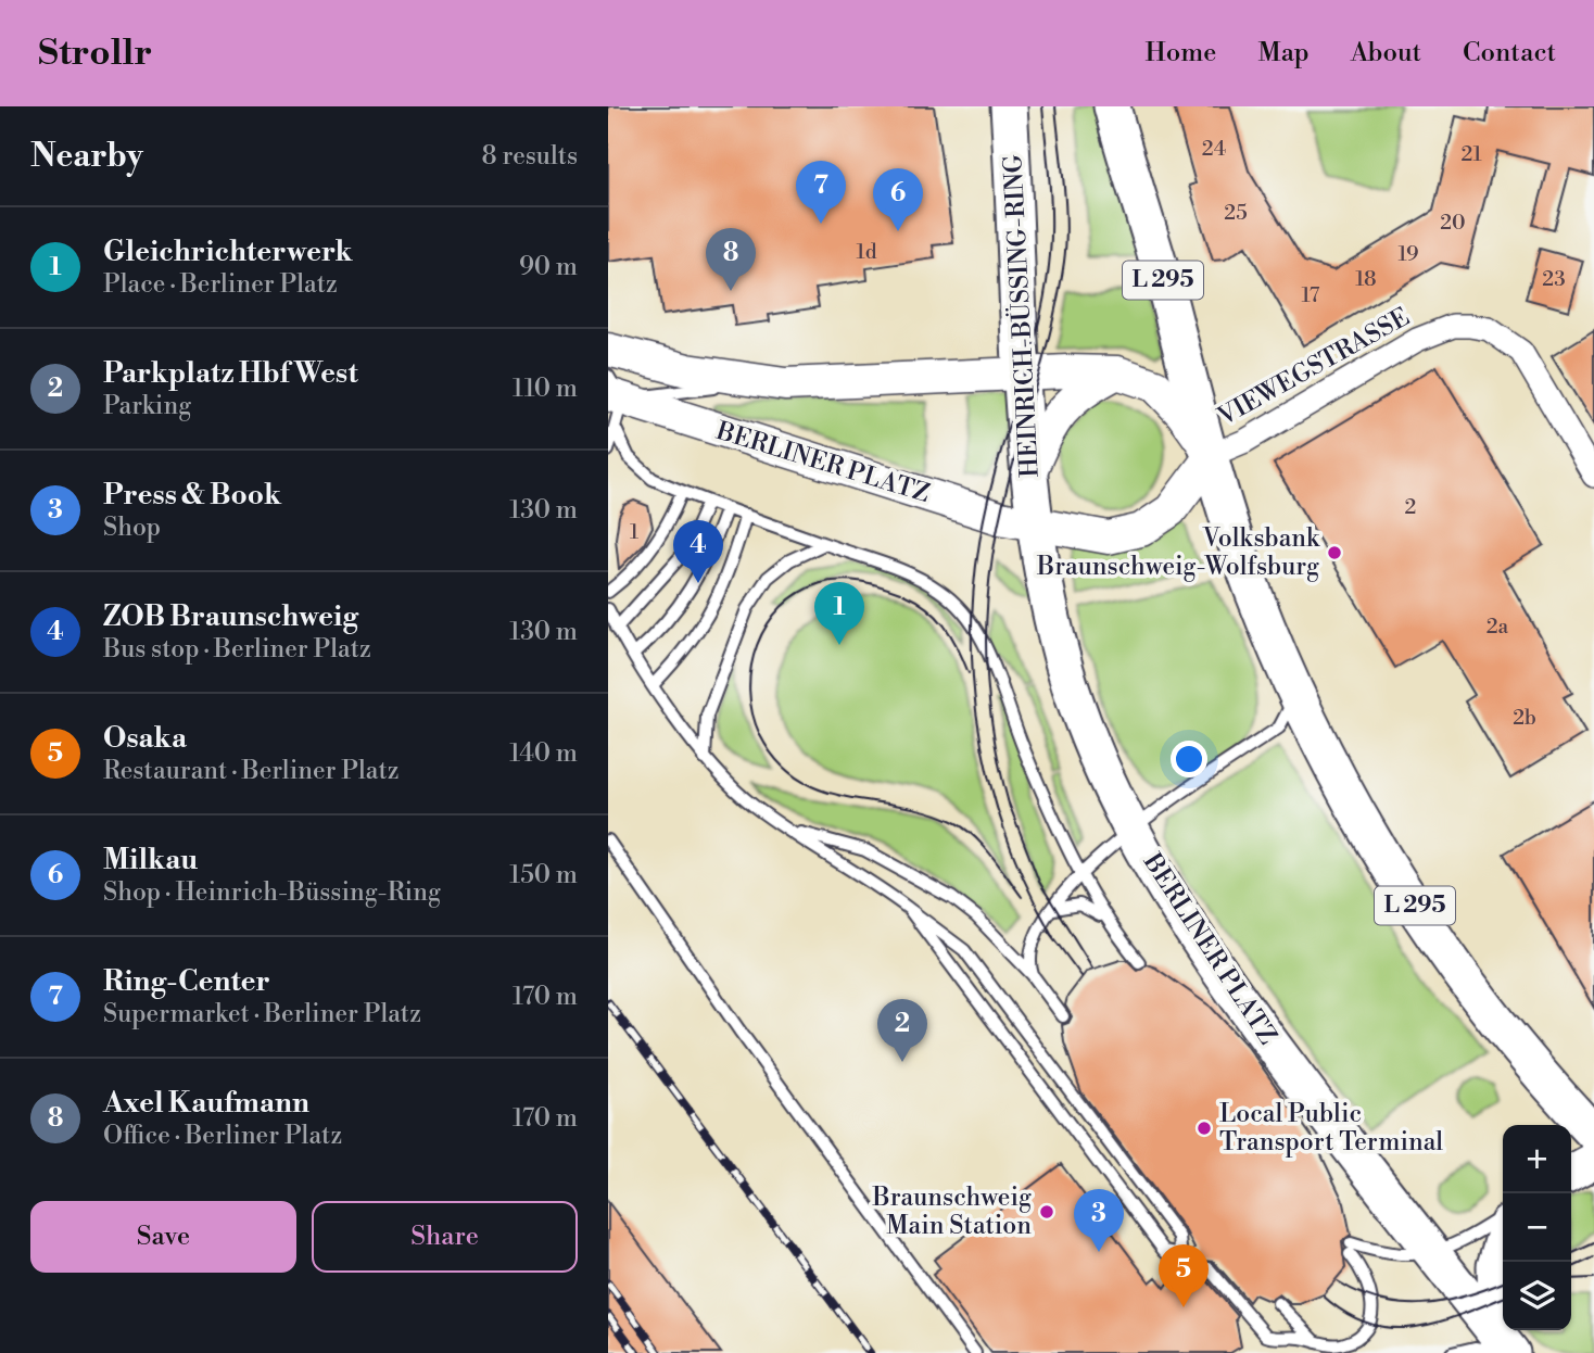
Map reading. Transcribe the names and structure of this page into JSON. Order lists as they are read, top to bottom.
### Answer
{
  "streets": {
    "main road": ["L 295", "HEINRICH-BÜSSING-RING", "BERLINER PLATZ"],
    "street": ["VIEWEGSTRASSE"]
  },
  "crossings": [
    ["L 295", "HEINRICH-BÜSSING-RING"],
    ["L 295", "VIEWEGSTRASSE"],
    ["L 295", "BERLINER PLATZ"],
    ["HEINRICH-BÜSSING-RING", "VIEWEGSTRASSE"],
    ["HEINRICH-BÜSSING-RING", "BERLINER PLATZ"],
    ["VIEWEGSTRASSE", "BERLINER PLATZ"]
  ],
  "places": ["Volksbank Braunschweig-Wolfsburg", "Local Public Transport Terminal", "Braunschweig Main Station"],
  "house_numbers": [
    "24",
    "21",
    "25",
    "20",
    "1d",
    "19",
    "18",
    "23",
    "17",
    "2",
    "1",
    "2a",
    "2b"
  ],
  "page": {
    "header": "Strollr",
    "nav": [
      "Home",
      "Map",
      "About",
      "Contact"
    ],
    "heading": ["Nearby", "8 results"],
    "pins": [
      "7",
      "6",
      "8",
      "4",
      "1",
      "2",
      "3",
      "5"
    ],
    "list": [
      {
        "mark": "1",
        "name": "Gleichrichterwerk",
        "note": "Place · Berliner Platz",
        "value": "90 m"
      },
      {
        "mark": "2",
        "name": "Parkplatz Hbf West",
        "note": "Parking",
        "value": "110 m"
      },
      {
        "mark": "3",
        "name": "Press & Book",
        "note": "Shop",
        "value": "130 m"
      },
      {
        "mark": "4",
        "name": "ZOB Braunschweig",
        "note": "Bus stop · Berliner Platz",
        "value": "130 m"
      },
      {
        "mark": "5",
        "name": "Osaka",
        "note": "Restaurant · Berliner Platz",
        "value": "140 m"
      },
      {
        "mark": "6",
        "name": "Milkau",
        "note": "Shop · Heinrich-Büssing-Ring",
        "value": "150 m"
      },
      {
        "mark": "7",
        "name": "Ring-Center",
        "note": "Supermarket · Berliner Platz",
        "value": "170 m"
      },
      {
        "mark": "8",
        "name": "Axel Kaufmann",
        "note": "Office · Berliner Platz",
        "value": "170 m"
      }
    ],
    "map_buttons": ["+", "−"],
    "buttons": ["Save", "Share"]
  }
}
